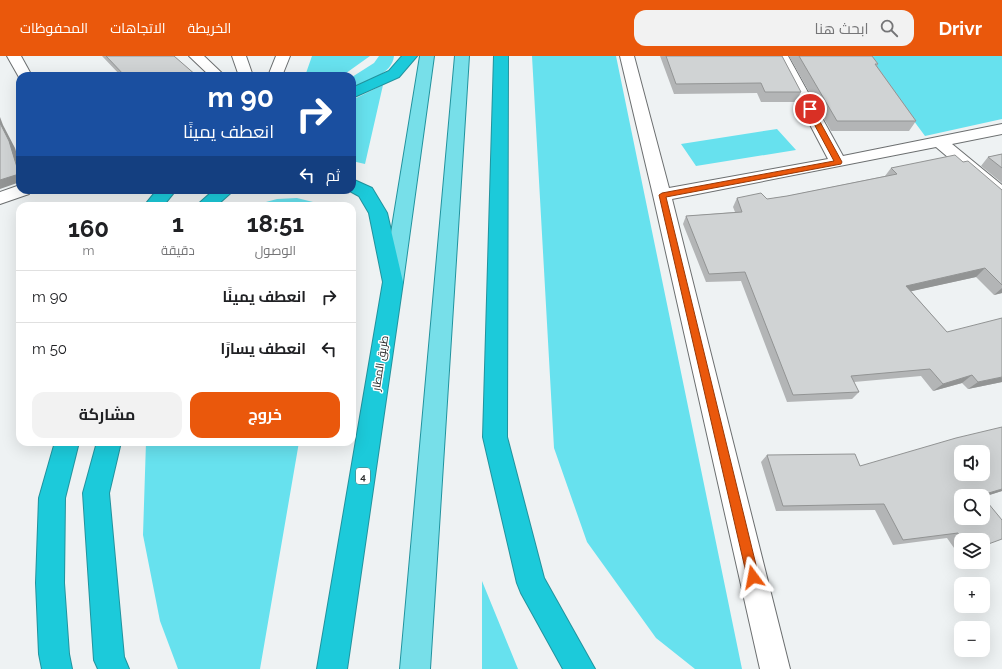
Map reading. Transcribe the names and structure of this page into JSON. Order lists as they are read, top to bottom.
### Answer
{
  "streets": {
    "highway": ["طريق المطار", "4"]
  },
  "crossings": [
    ["طريق المطار", "4"]
  ],
  "page": {
    "header": "Drivr",
    "search": "ابحث هنا",
    "nav": ["الخريطة", "الاتجاهات", "المحفوظات"],
    "turn": ["90 m", "انعطف يمينًا"],
    "then": "ثم",
    "eta": [
      "18:51",
      "الوصول",
      "1",
      "دقيقة",
      "160",
      "m"
    ],
    "list": [
      {
        "name": "انعطف يمينًا",
        "value": "90 m"
      },
      {
        "name": "انعطف يسارًا",
        "value": "50 m"
      }
    ],
    "buttons": ["خروج", "مشاركة"],
    "map_buttons": ["+", "−"]
  }
}
